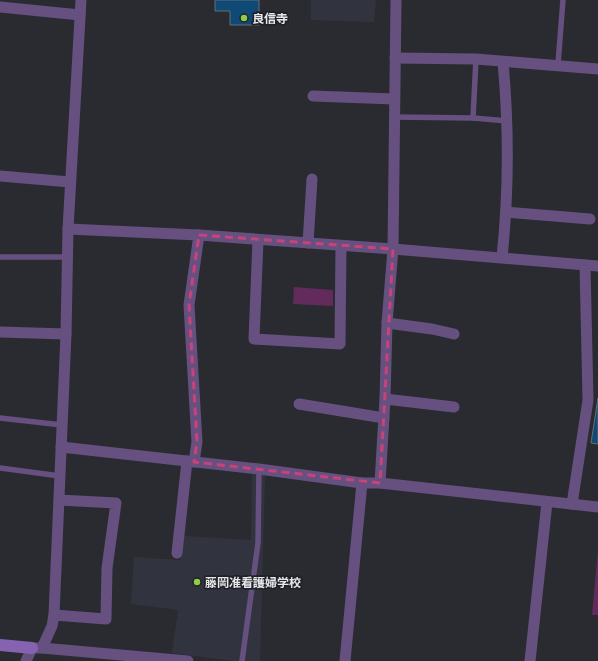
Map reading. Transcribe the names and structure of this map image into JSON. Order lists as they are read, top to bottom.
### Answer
{
  "places": ["良信寺", "藤岡准看護婦学校"]
}
